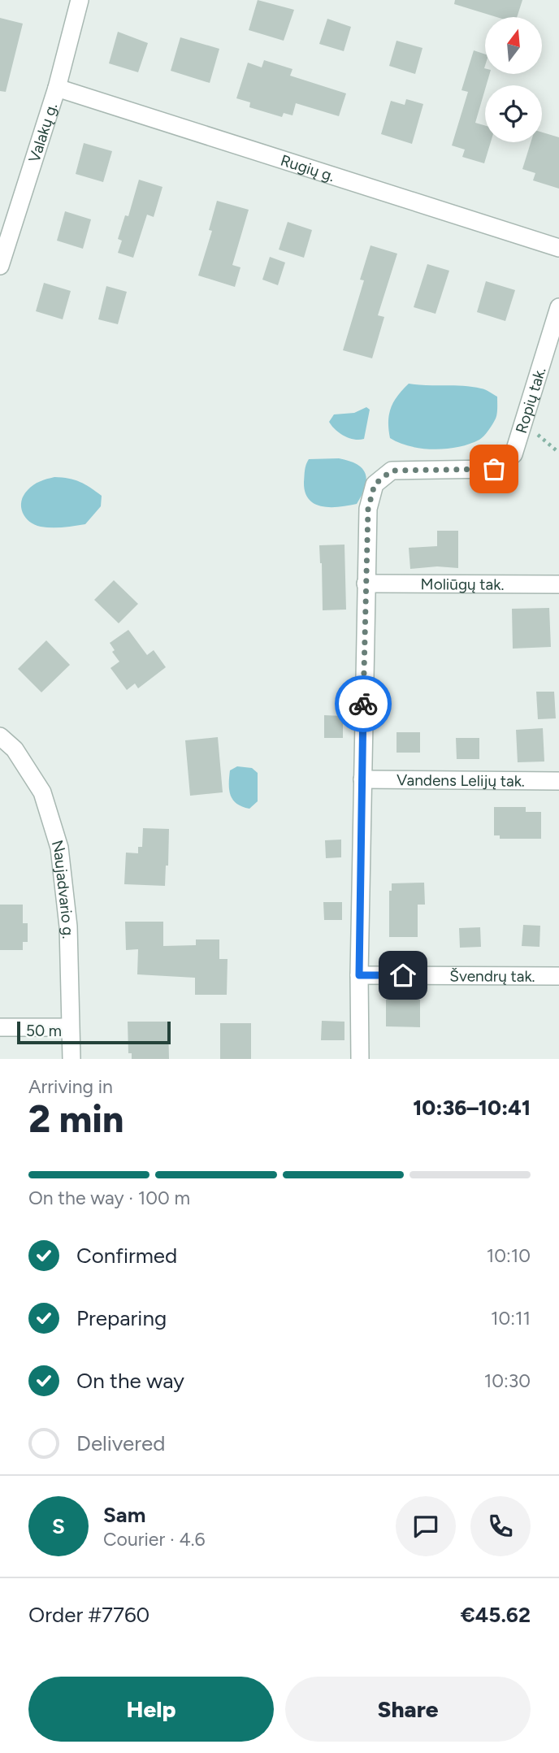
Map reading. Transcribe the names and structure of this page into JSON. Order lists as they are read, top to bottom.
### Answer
{
  "streets": {
    "street": [
      "Valakų g.",
      "Rugių g.",
      "Ropių tak.",
      "Moliūgų tak.",
      "Vandens Lelijų tak.",
      "Naujadvario g.",
      "Švendrų tak."
    ]
  },
  "crossings": [
    ["Valakų g.", "Rugių g."],
    ["Ropių tak.", "Moliūgų tak."],
    ["Ropių tak.", "Vandens Lelijų tak."],
    ["Ropių tak.", "Švendrų tak."]
  ],
  "scale_bar": "50 m",
  "north": "top",
  "page": {
    "scale": "50 m",
    "heading": ["2 min", "Arriving in", "10:36–10:41"],
    "panel": [
      "Sam",
      "Courier · 4.6",
      "Order #7760",
      "€45.62"
    ],
    "bar": "On the way · 100 m",
    "list": [
      ["Confirmed", "10:10"],
      ["Preparing", "10:11"],
      ["On the way", "10:30"],
      "Delivered"
    ],
    "round": "S",
    "buttons": ["Help", "Share"]
  }
}
